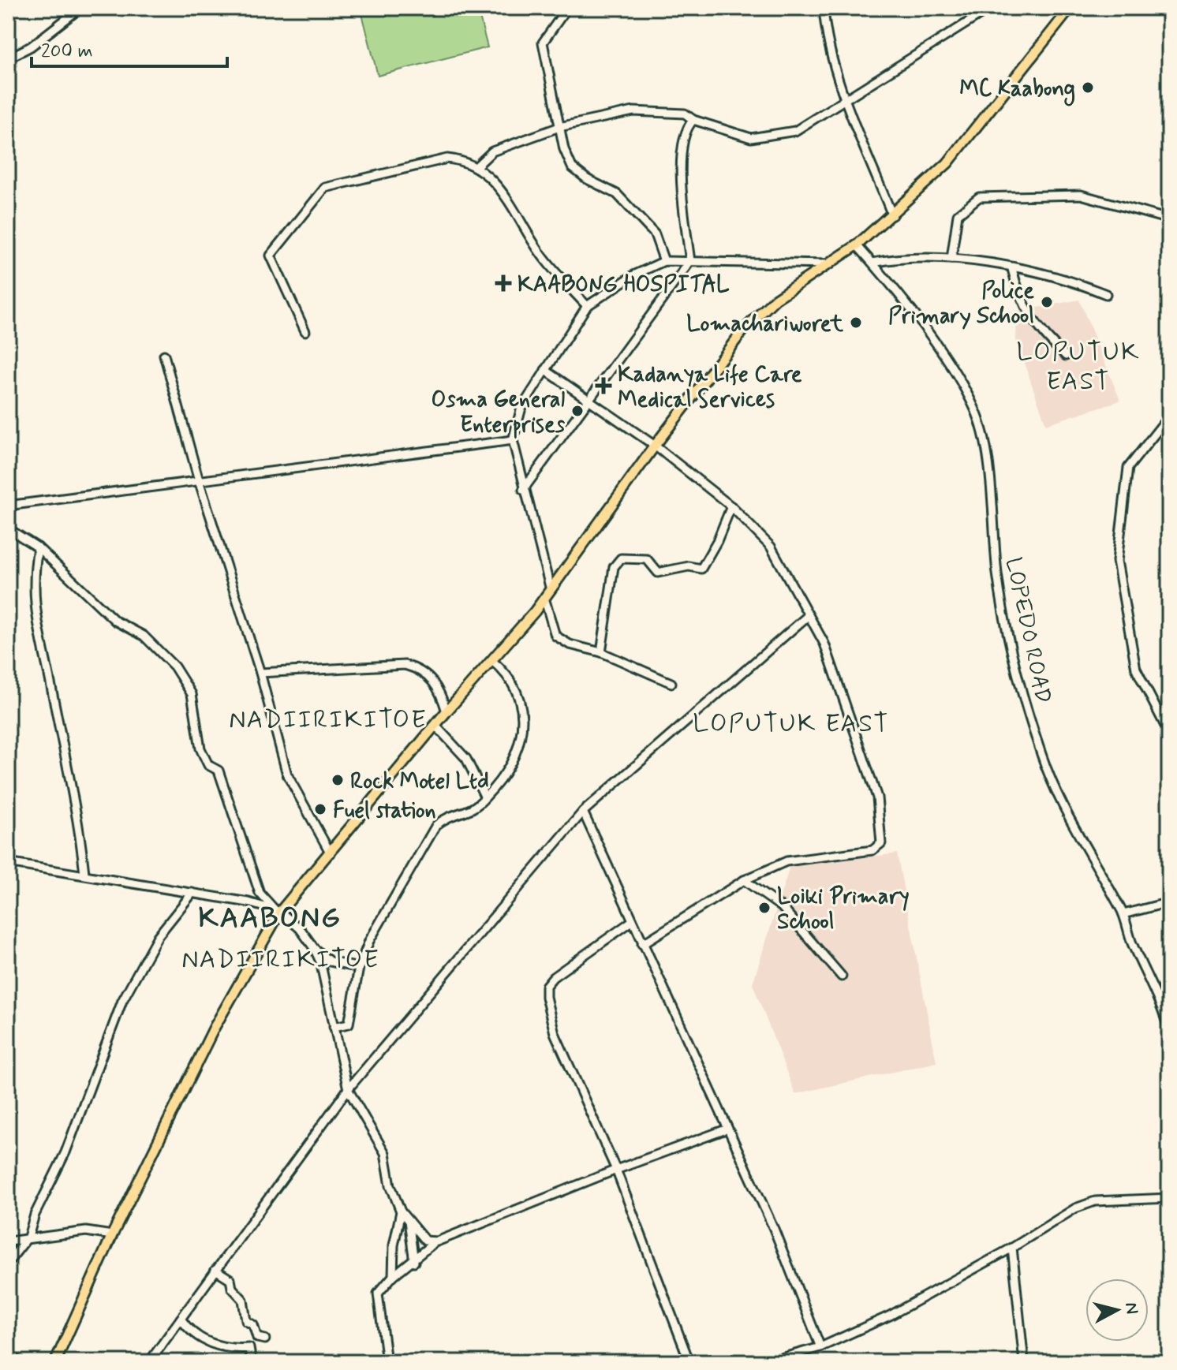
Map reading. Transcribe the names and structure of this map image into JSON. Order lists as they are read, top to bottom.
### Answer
{
  "streets": {
    "street": ["LOPEDO ROAD"]
  },
  "districts": [
    "LOPUTUK EAST",
    "NADIIRIKITOE",
    "LOPUTUK EAST",
    "KAABONG",
    "NADIIRIKITOE"
  ],
  "places": {
    "other": [
      "MC Kaabong",
      "Police Primary School",
      "Lomachariworet",
      "Osma General Enterprises",
      "Rock Motel Ltd",
      "Fuel station",
      "Loiki Primary School"
    ],
    "health": ["KAABONG HOSPITAL", "Kadanya Life Care Medical Services"]
  },
  "scale_bar": "200 m",
  "north": "right"
}
